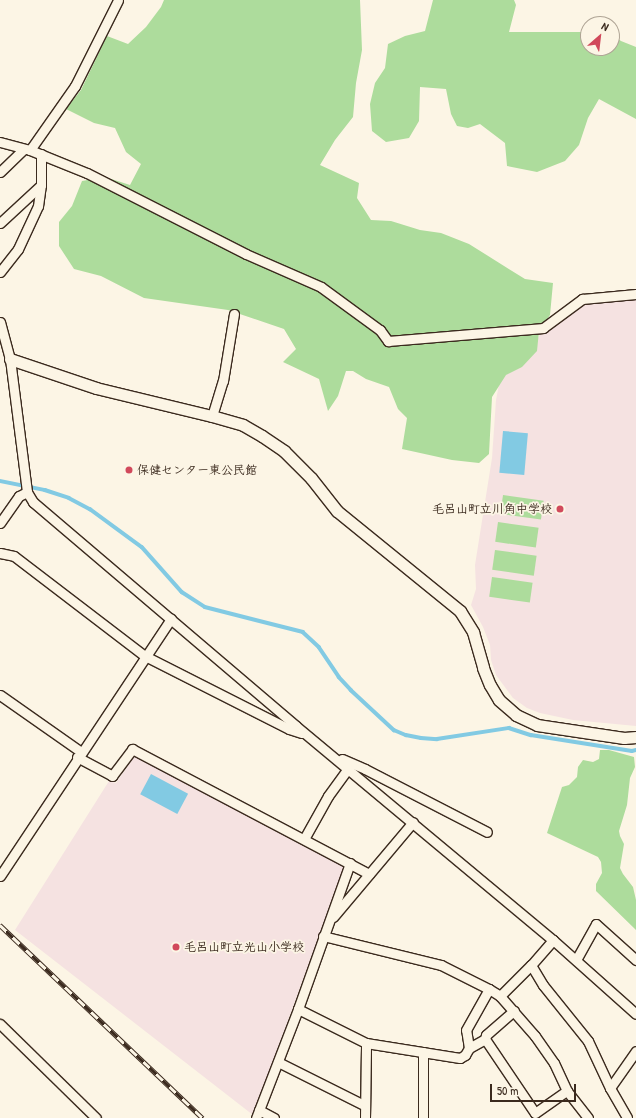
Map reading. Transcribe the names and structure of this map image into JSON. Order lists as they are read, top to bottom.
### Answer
{
  "places": ["保健センター東公民館", "毛呂山町立川角中学校", "毛呂山町立光山小学校"],
  "scale_bar": "50 m",
  "north": "top right"
}
